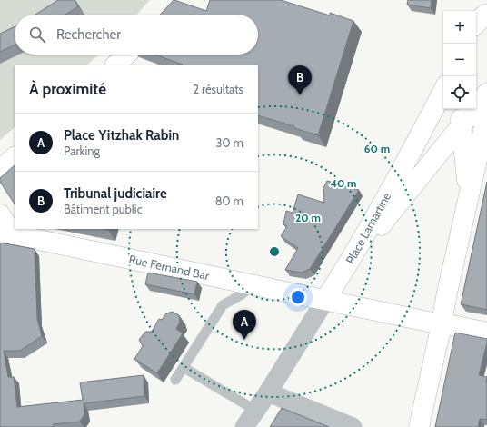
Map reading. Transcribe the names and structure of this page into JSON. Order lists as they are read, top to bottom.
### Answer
{
  "streets": {
    "street": ["Place Lamartine", "Rue Fernand Bar"]
  },
  "page": {
    "map_buttons": ["+", "−"],
    "search": "Rechercher",
    "pins": ["B", "A"],
    "heading": ["À proximité", "2 résultats"],
    "list": [
      {
        "mark": "A",
        "name": "Place Yitzhak Rabin",
        "note": "Parking",
        "value": "30 m"
      },
      {
        "mark": "B",
        "name": "Tribunal judiciaire",
        "note": "Bâtiment public",
        "value": "80 m"
      }
    ]
  },
  "rings": ["60 m", "40 m", "20 m"]
}
